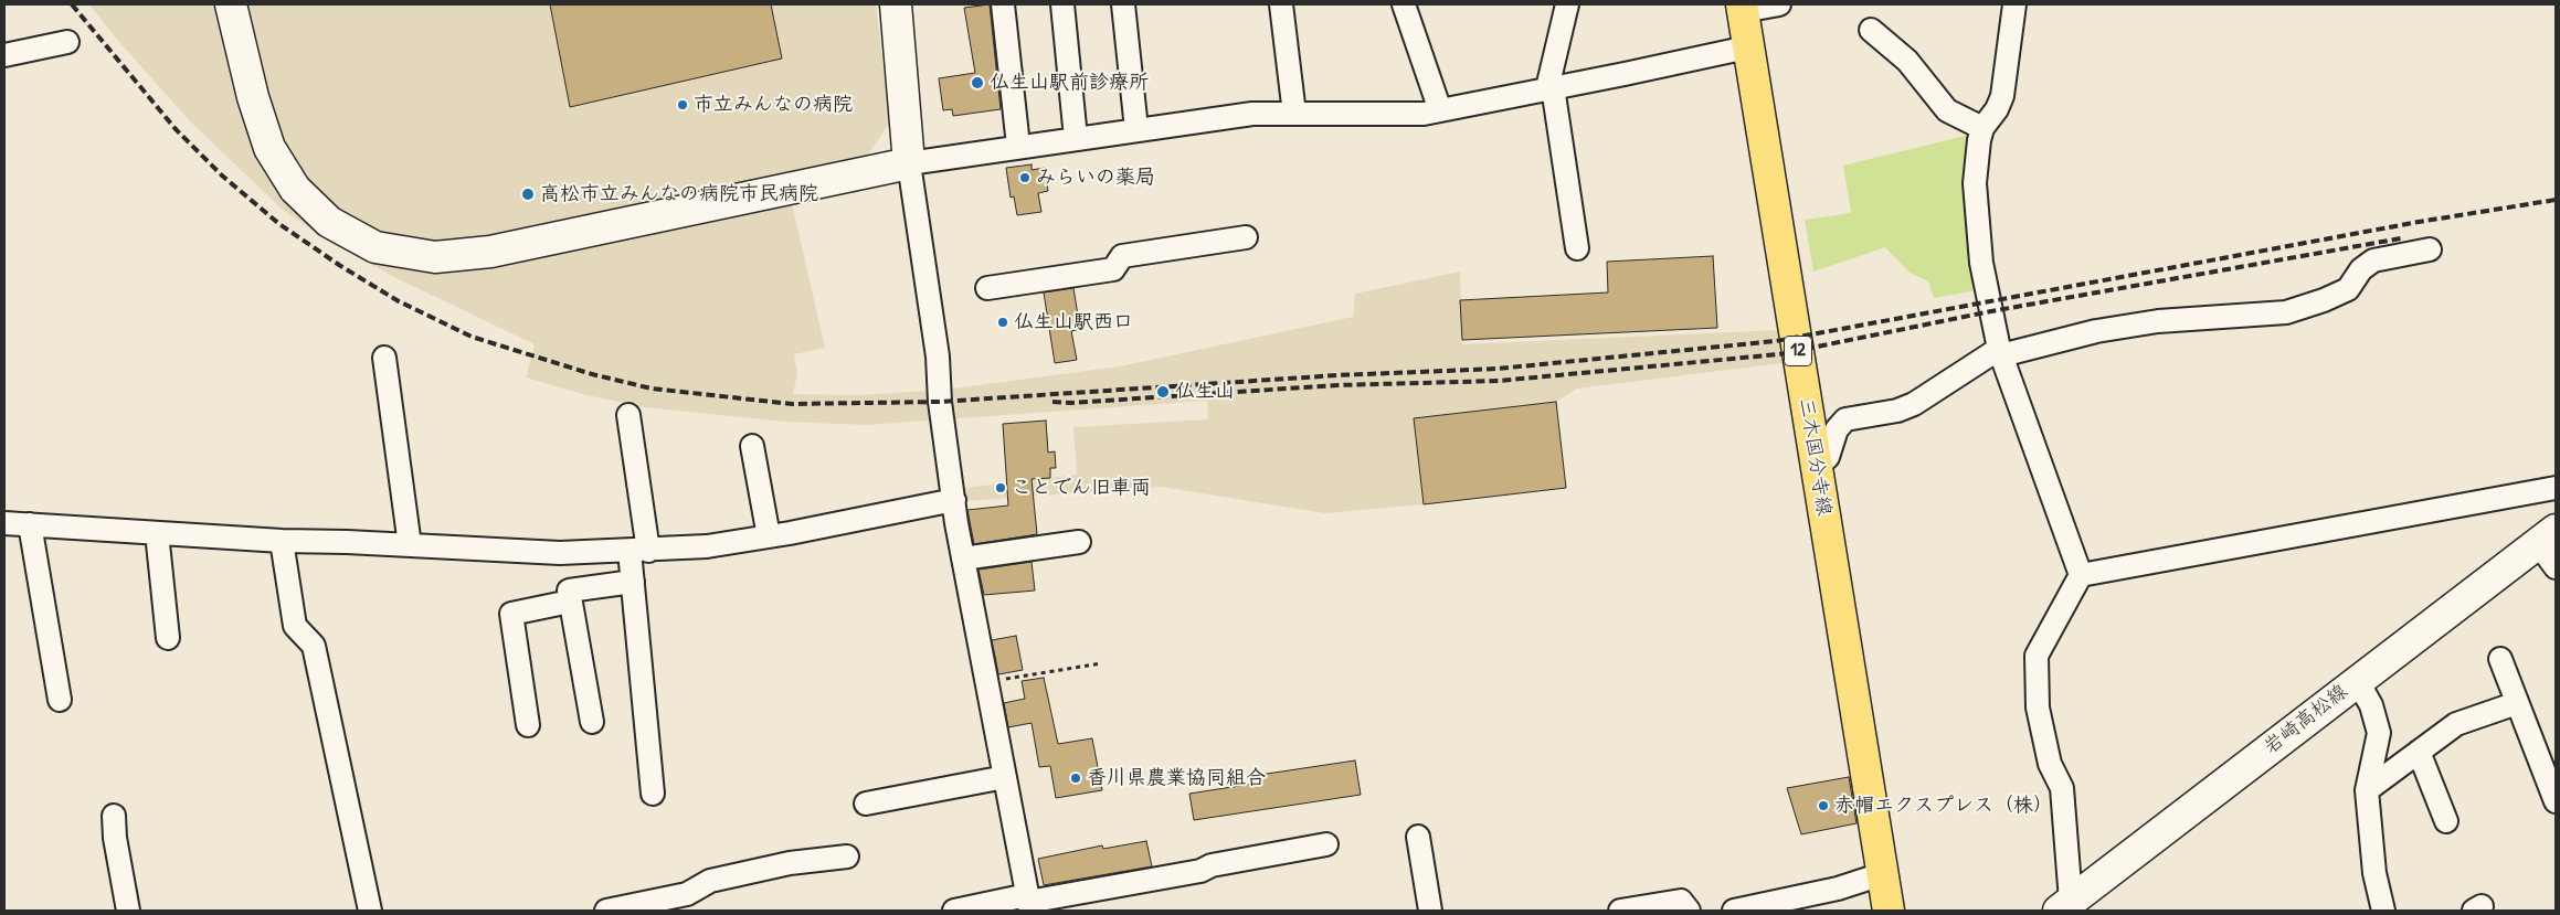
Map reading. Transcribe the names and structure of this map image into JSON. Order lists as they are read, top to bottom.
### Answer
{
  "streets": {
    "main road": ["12", "三木国分寺線"],
    "street": ["岩崎高松線"]
  },
  "places": [
    "仏生山駅前診療所",
    "市立みんなの病院",
    "みらいの薬局",
    "高松市立みんなの病院市民病院",
    "仏生山駅西口",
    "仏生山",
    "ことでん旧車両",
    "香川県農業協同組合",
    "赤帽エクスプレス（株）"
  ]
}
